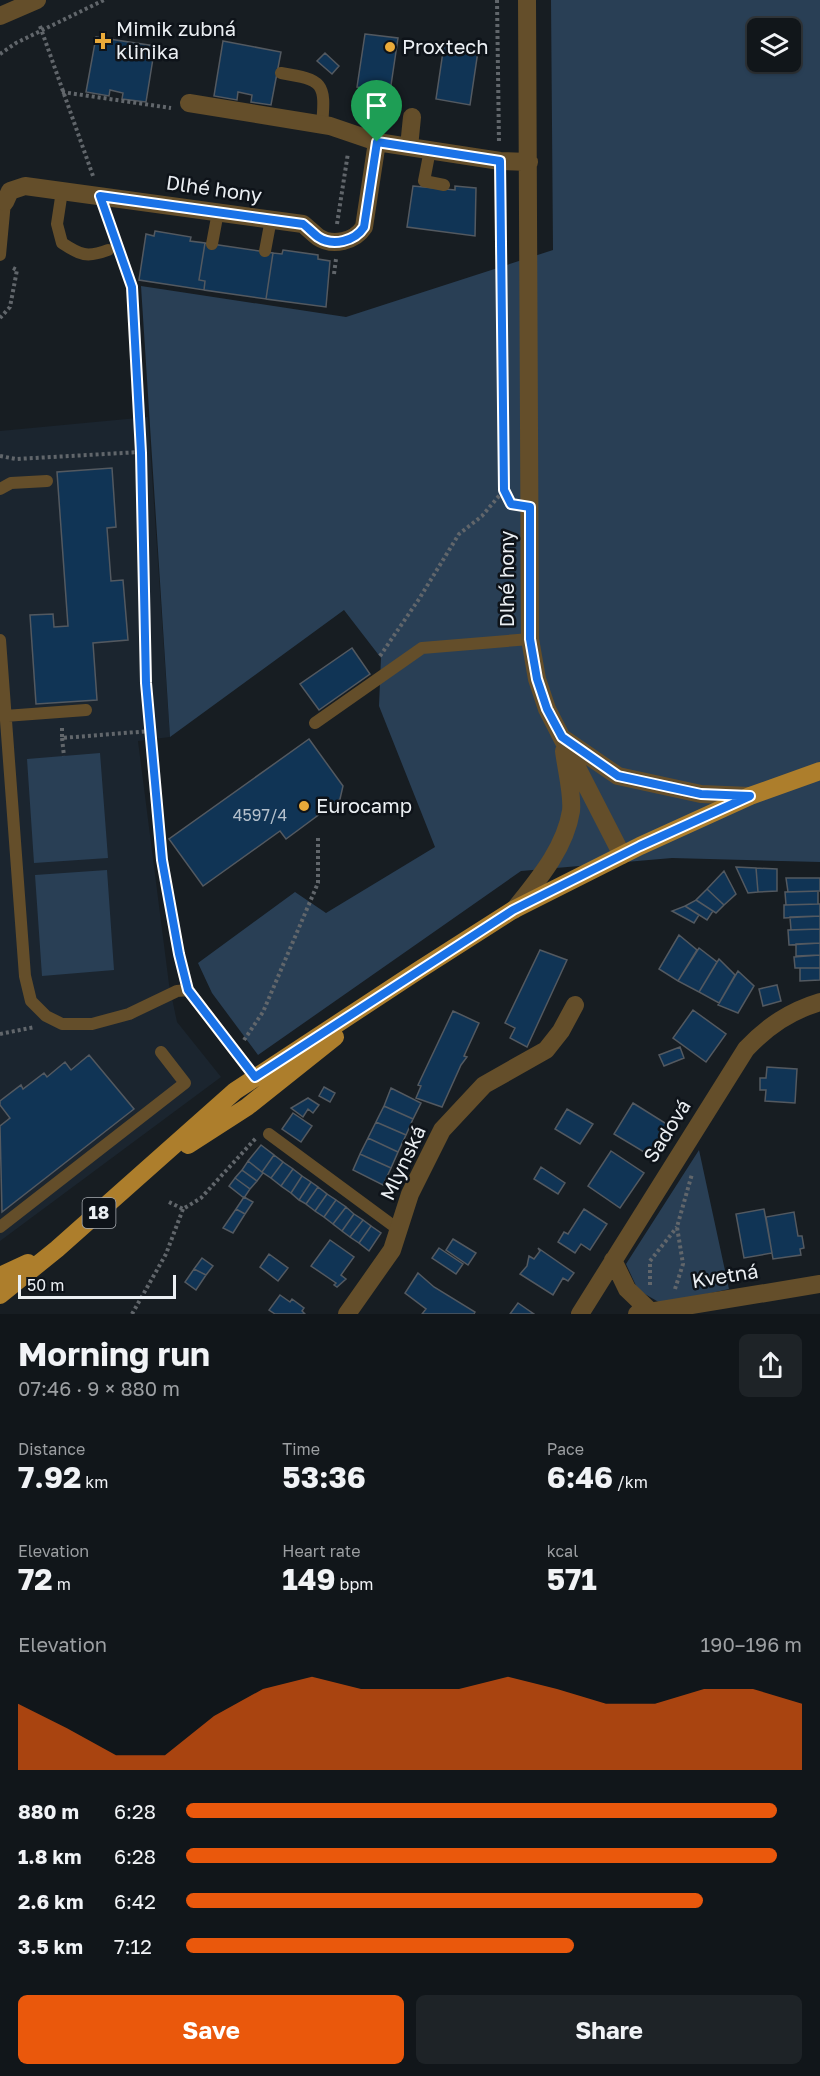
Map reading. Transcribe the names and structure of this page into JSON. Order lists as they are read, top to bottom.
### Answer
{
  "streets": {
    "main road": ["18"],
    "street": [
      "Dlhé hony",
      "Sadová",
      "Mlynská",
      "Kvetná"
    ]
  },
  "crossings": [
    ["Dlhé hony", "18"]
  ],
  "places": {
    "health": ["Mimik zubná klinika"],
    "other": ["Proxtech", "Eurocamp"]
  },
  "house_numbers": ["4597/4"],
  "scale_bar": "50 m",
  "page": {
    "scale": "50 m",
    "heading": ["Morning run", "07:46 · 9 × 880 m"],
    "stats": [
      ["Distance", "7.92 km"],
      ["Time", "53:36"],
      ["Pace", "6:46 /km"],
      ["Elevation", "72 m"],
      ["Heart rate", "149 bpm"],
      ["kcal", "571"]
    ],
    "chart": ["Elevation", "190–196 m"],
    "list": [
      {
        "name": "880 m",
        "note": "6:28"
      },
      {
        "name": "1.8 km",
        "note": "6:28"
      },
      {
        "name": "2.6 km",
        "note": "6:42"
      },
      {
        "name": "3.5 km",
        "note": "7:12"
      }
    ],
    "buttons": ["Save", "Share"]
  }
}
